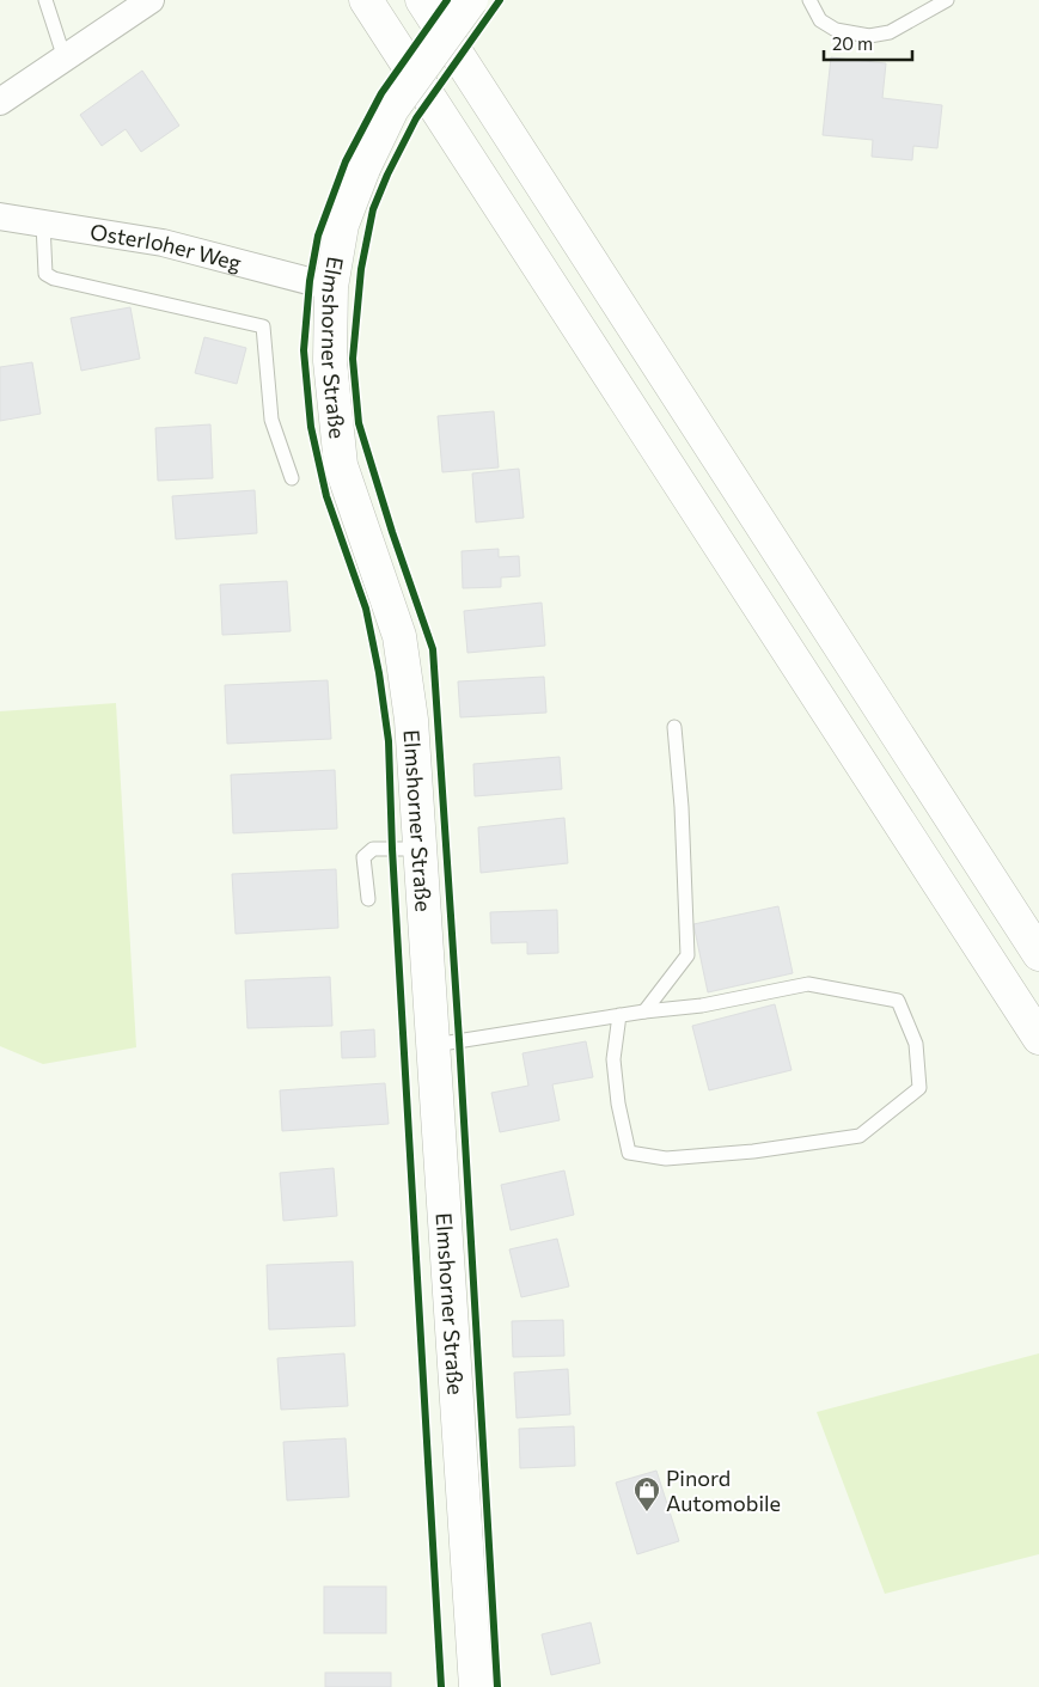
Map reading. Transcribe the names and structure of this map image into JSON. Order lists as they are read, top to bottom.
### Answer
{
  "streets": {
    "main road": ["Elmshorner Straße"],
    "street": ["Osterloher Weg"]
  },
  "crossings": [
    ["Osterloher Weg", "Elmshorner Straße"]
  ],
  "places": {
    "shop": ["Pinord Automobile"]
  },
  "scale_bar": "20 m"
}
